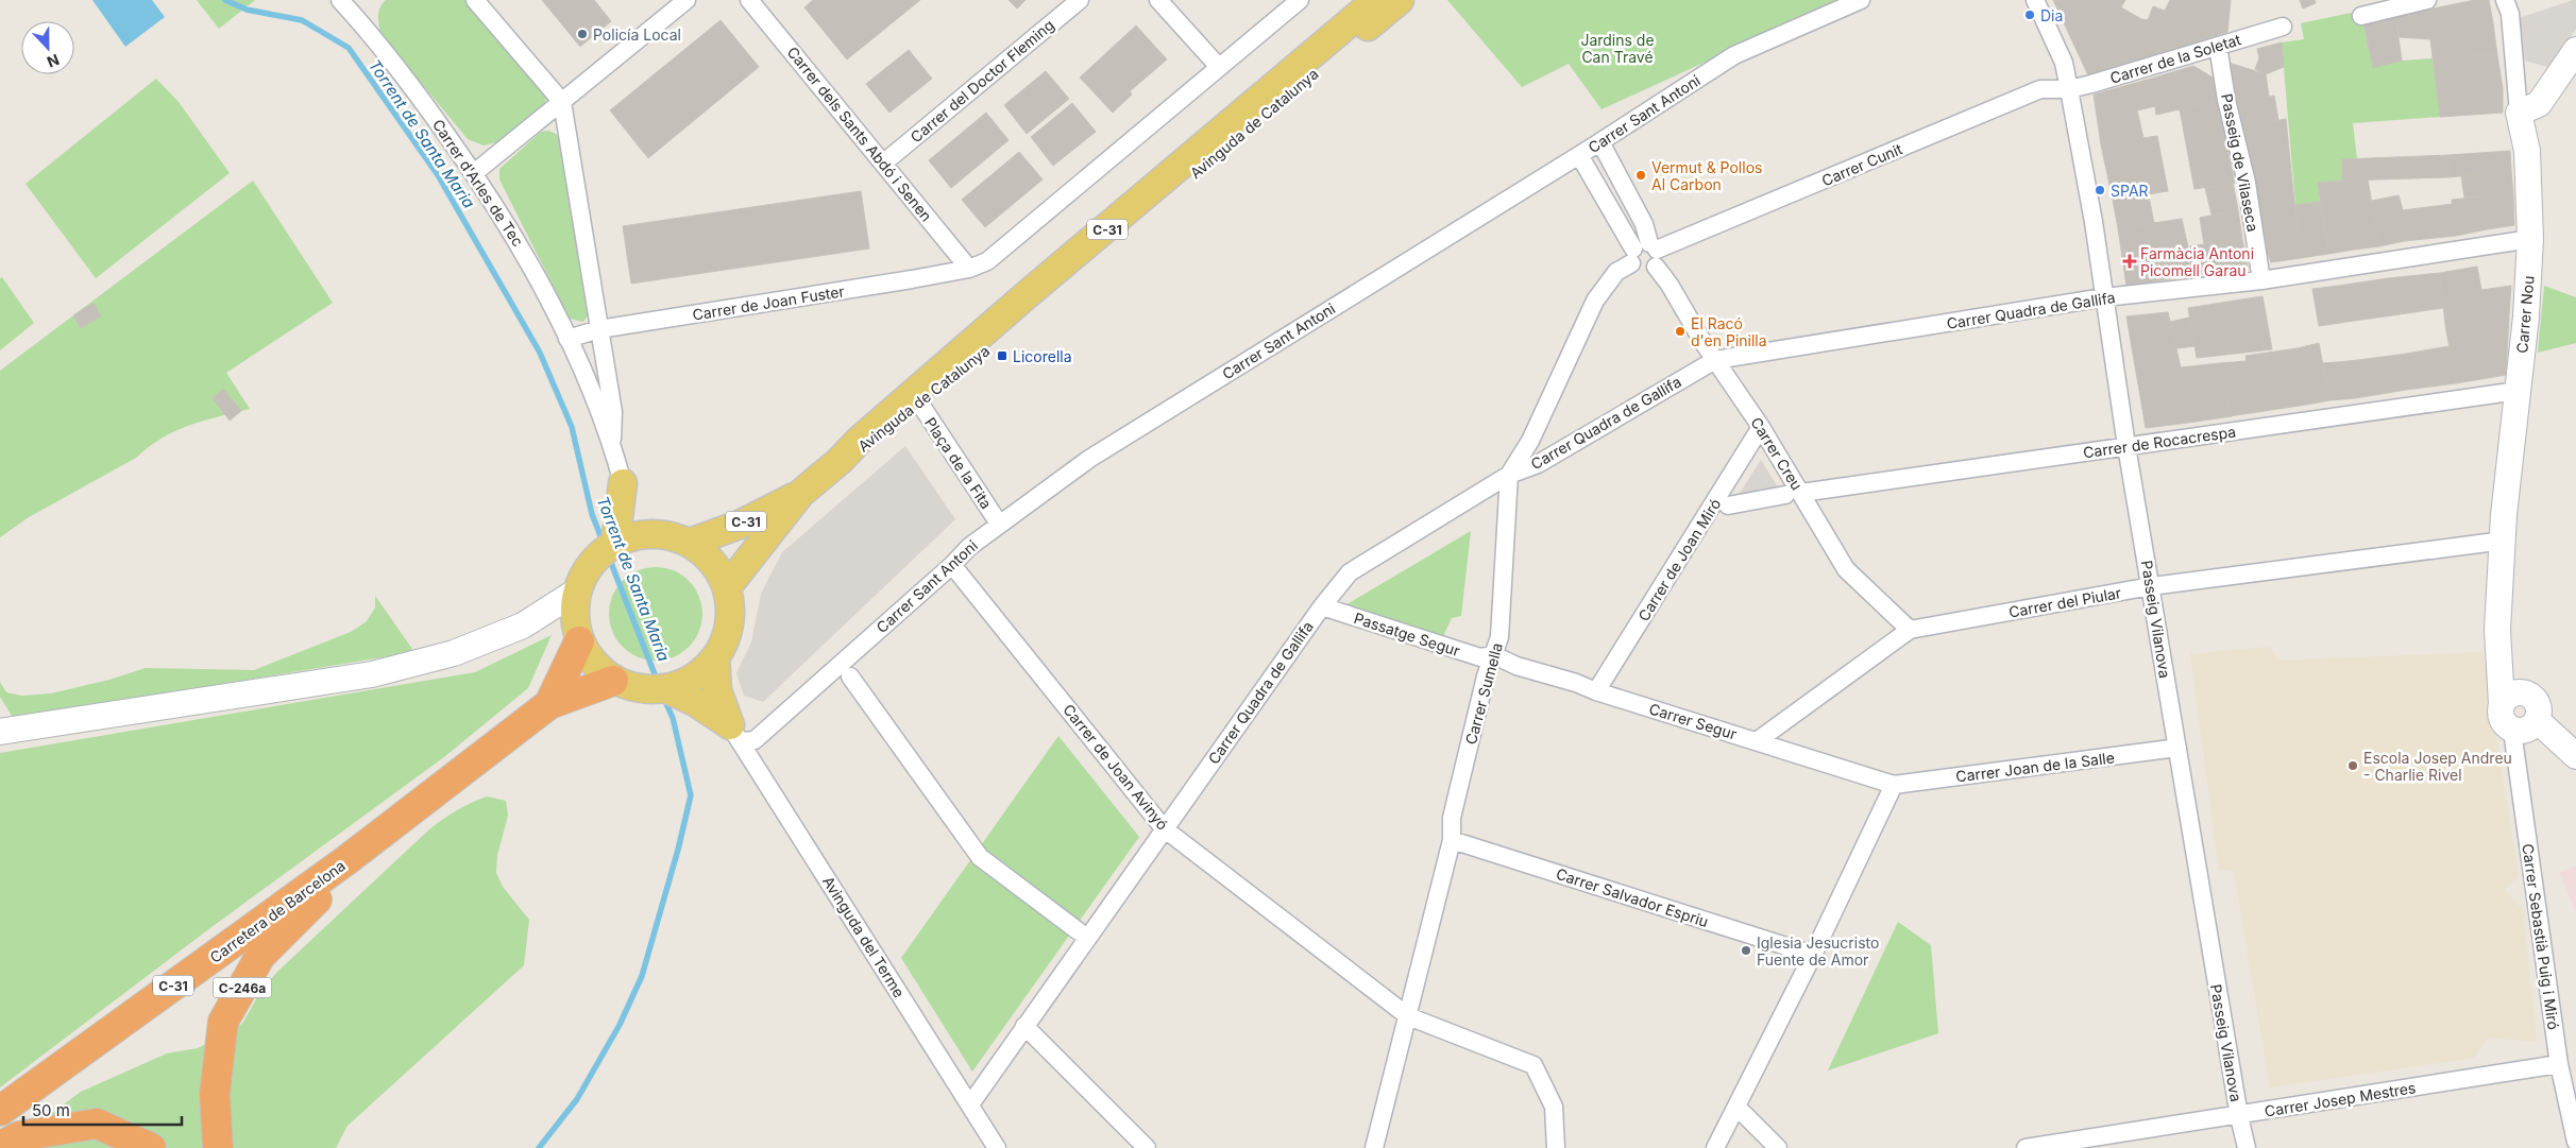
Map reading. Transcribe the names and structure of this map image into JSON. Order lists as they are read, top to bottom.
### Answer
{
  "streets": {
    "highway": ["C-31", "Carretera de Barcelona", "C-246a"],
    "main road": ["Avinguda de Catalunya"],
    "street": [
      "Carrer de la Soletat",
      "Carrer del Doctor Fleming",
      "Carrer Sant Antoni",
      "Carrer dels Sants Abdó i Senen",
      "Passeig de Vilaseca",
      "Carrer Cunit",
      "Carrer d'Arles de Tec",
      "Carrer de Joan Fuster",
      "Carrer Quadra de Gallifa",
      "Carrer Nou",
      "Carrer de Rocacrespa",
      "Carrer Creu",
      "Plaça de la Fita",
      "Carrer de Joan Miró",
      "Carrer del Piular",
      "Passeig Vilanova",
      "Passatge Segur",
      "Carrer Sumella",
      "Carrer Segur",
      "Carrer de Joan Avinyó",
      "Carrer Joan de la Salle",
      "Carrer Salvador Espriu",
      "Avinguda del Terme",
      "Carrer Sebastià Puig i Miró",
      "Carrer Josep Mestres"
    ]
  },
  "crossings": [
    ["Carrer de la Soletat", "Passeig de Vilaseca"],
    ["Carrer de la Soletat", "Carrer Cunit"],
    ["Carrer de la Soletat", "Passeig Vilanova"],
    ["Carrer del Doctor Fleming", "Carrer dels Sants Abdó i Senen"],
    ["Carrer Sant Antoni", "Carrer Creu"],
    ["Carrer Sant Antoni", "Plaça de la Fita"],
    ["Carrer Sant Antoni", "Carrer de Joan Avinyó"],
    ["Carrer Sant Antoni", "Avinguda del Terme"],
    ["Avinguda de Catalunya", "C-31"],
    ["Avinguda de Catalunya", "Plaça de la Fita"],
    ["Carrer dels Sants Abdó i Senen", "Carrer de Joan Fuster"],
    ["Passeig de Vilaseca", "Carrer Quadra de Gallifa"],
    ["Carrer Cunit", "Carrer Creu"],
    ["Carrer Cunit", "Passeig Vilanova"],
    ["Carrer Cunit", "Carrer Sumella"],
    ["Carrer d'Arles de Tec", "Carrer de Joan Fuster"],
    ["C-31", "Carretera de Barcelona"],
    ["Carrer Quadra de Gallifa", "Carrer Nou"],
    ["Carrer Quadra de Gallifa", "Carrer Creu"],
    ["Carrer Quadra de Gallifa", "Passeig Vilanova"],
    ["Carrer Quadra de Gallifa", "Passatge Segur"],
    ["Carrer Quadra de Gallifa", "Carrer Sumella"],
    ["Carrer Quadra de Gallifa", "Carrer de Joan Avinyó"],
    ["Carrer Quadra de Gallifa", "Avinguda del Terme"],
    ["Carrer Nou", "Carrer de Rocacrespa"],
    ["Carrer Nou", "Carrer del Piular"],
    ["Carrer Nou", "Carrer Sebastià Puig i Miró"],
    ["Carrer de Rocacrespa", "Carrer Creu"],
    ["Carrer de Rocacrespa", "Passeig Vilanova"],
    ["Carrer Creu", "Carrer de Joan Miró"],
    ["Carrer Creu", "Carrer del Piular"],
    ["Carrer Creu", "Carrer Sumella"],
    ["Carrer de Joan Miró", "Carrer Segur"],
    ["Carrer del Piular", "Passeig Vilanova"],
    ["Carrer del Piular", "Carrer Segur"],
    ["Passeig Vilanova", "Carrer Joan de la Salle"],
    ["Passeig Vilanova", "Carrer Josep Mestres"],
    ["Passatge Segur", "Carrer Sumella"],
    ["Passatge Segur", "Carrer Segur"],
    ["Carrer Sumella", "Carrer Segur"],
    ["Carrer Sumella", "Carrer de Joan Avinyó"],
    ["Carrer Sumella", "Carrer Salvador Espriu"],
    ["Carrer Segur", "Carrer Joan de la Salle"],
    ["Carretera de Barcelona", "C-246a"],
    ["Carrer Sebastià Puig i Miró", "Carrer Josep Mestres"]
  ],
  "water": ["Torrent de Santa Maria"],
  "parks": ["Jardins de Can Travé"],
  "places": {
    "other": [
      "Dia",
      "Policía Local",
      "Vermut & Pollos Al Carbon",
      "SPAR",
      "El Racó d'en Pinilla",
      "Escola Josep Andreu - Charlie Rivel",
      "Iglesia Jesucristo Fuente de Amor"
    ],
    "health": ["Farmàcia Antoni Picomell Garau"],
    "transit": ["Licorella"]
  },
  "scale_bar": "50 m",
  "north": "bottom"
}
